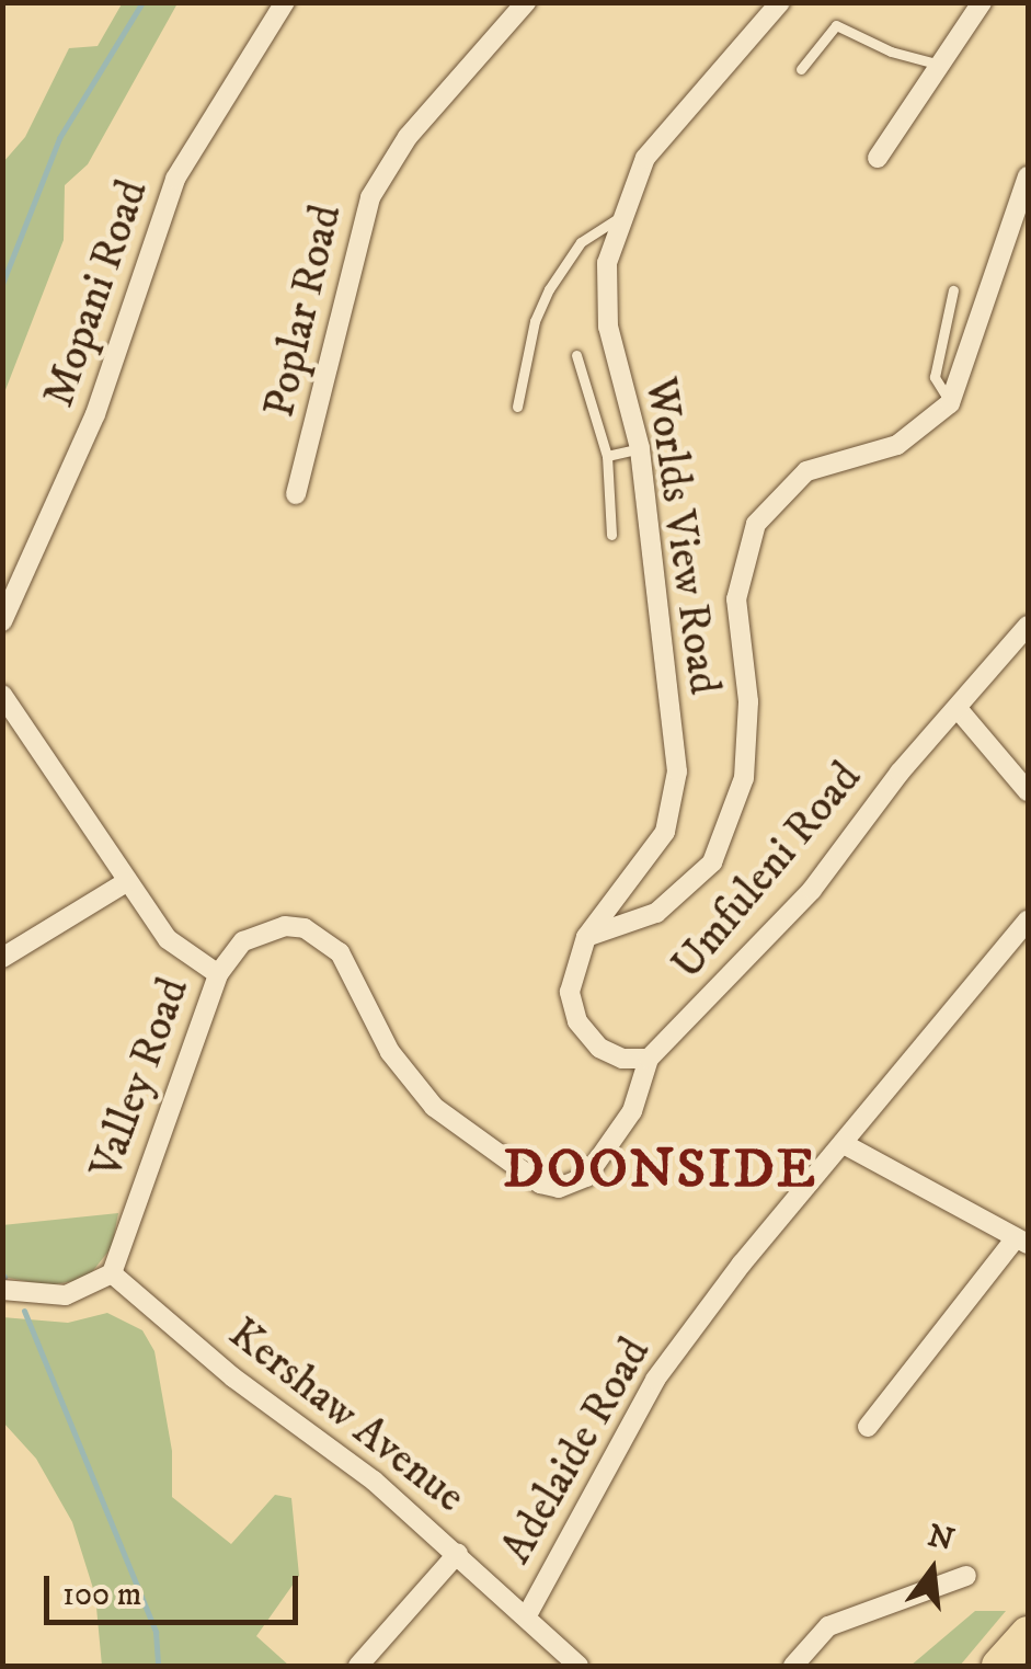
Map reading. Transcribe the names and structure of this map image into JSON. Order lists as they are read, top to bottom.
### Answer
{
  "streets": {
    "street": [
      "Mopani Road",
      "Poplar Road",
      "Worlds View Road",
      "Umfuleni Road",
      "Valley Road",
      "Kershaw Avenue",
      "Adelaide Road"
    ]
  },
  "crossings": [
    ["Worlds View Road", "Umfuleni Road"],
    ["Umfuleni Road", "Valley Road"],
    ["Valley Road", "Kershaw Avenue"],
    ["Kershaw Avenue", "Adelaide Road"]
  ],
  "districts": ["DOONSIDE"],
  "scale_bar": "100 m",
  "north": "top"
}
